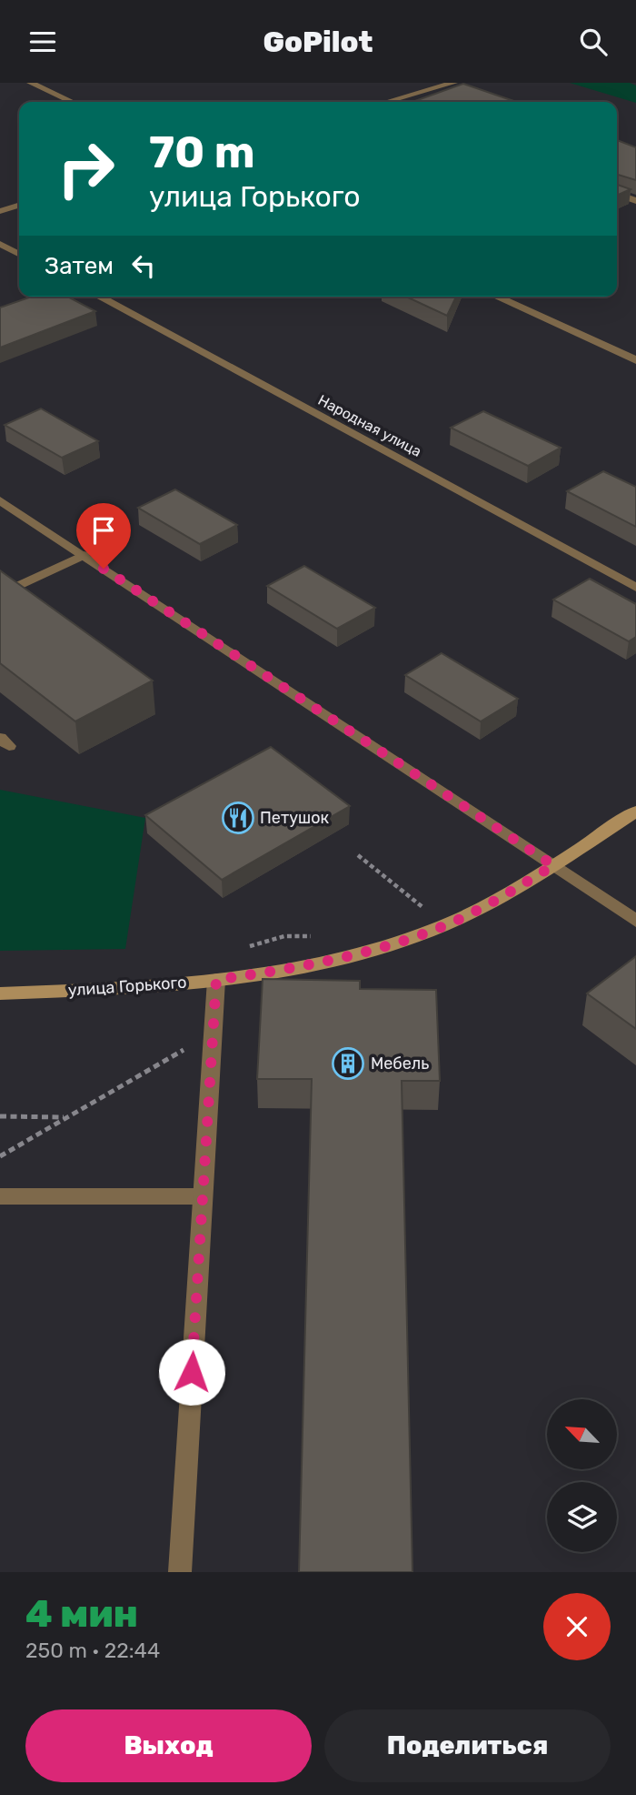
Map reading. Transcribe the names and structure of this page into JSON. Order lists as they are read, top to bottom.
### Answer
{
  "streets": {
    "street": ["Народная улица", "улица Горького"]
  },
  "places": {
    "restaurant": ["Петушок"],
    "building": ["Мебель"]
  },
  "north": "top left",
  "page": {
    "header": "GoPilot",
    "turn": ["70 m", "улица Горького"],
    "then": "Затем",
    "heading": ["4 мин", "250 m · 22:44"],
    "buttons": ["Выход", "Поделиться"]
  }
}
